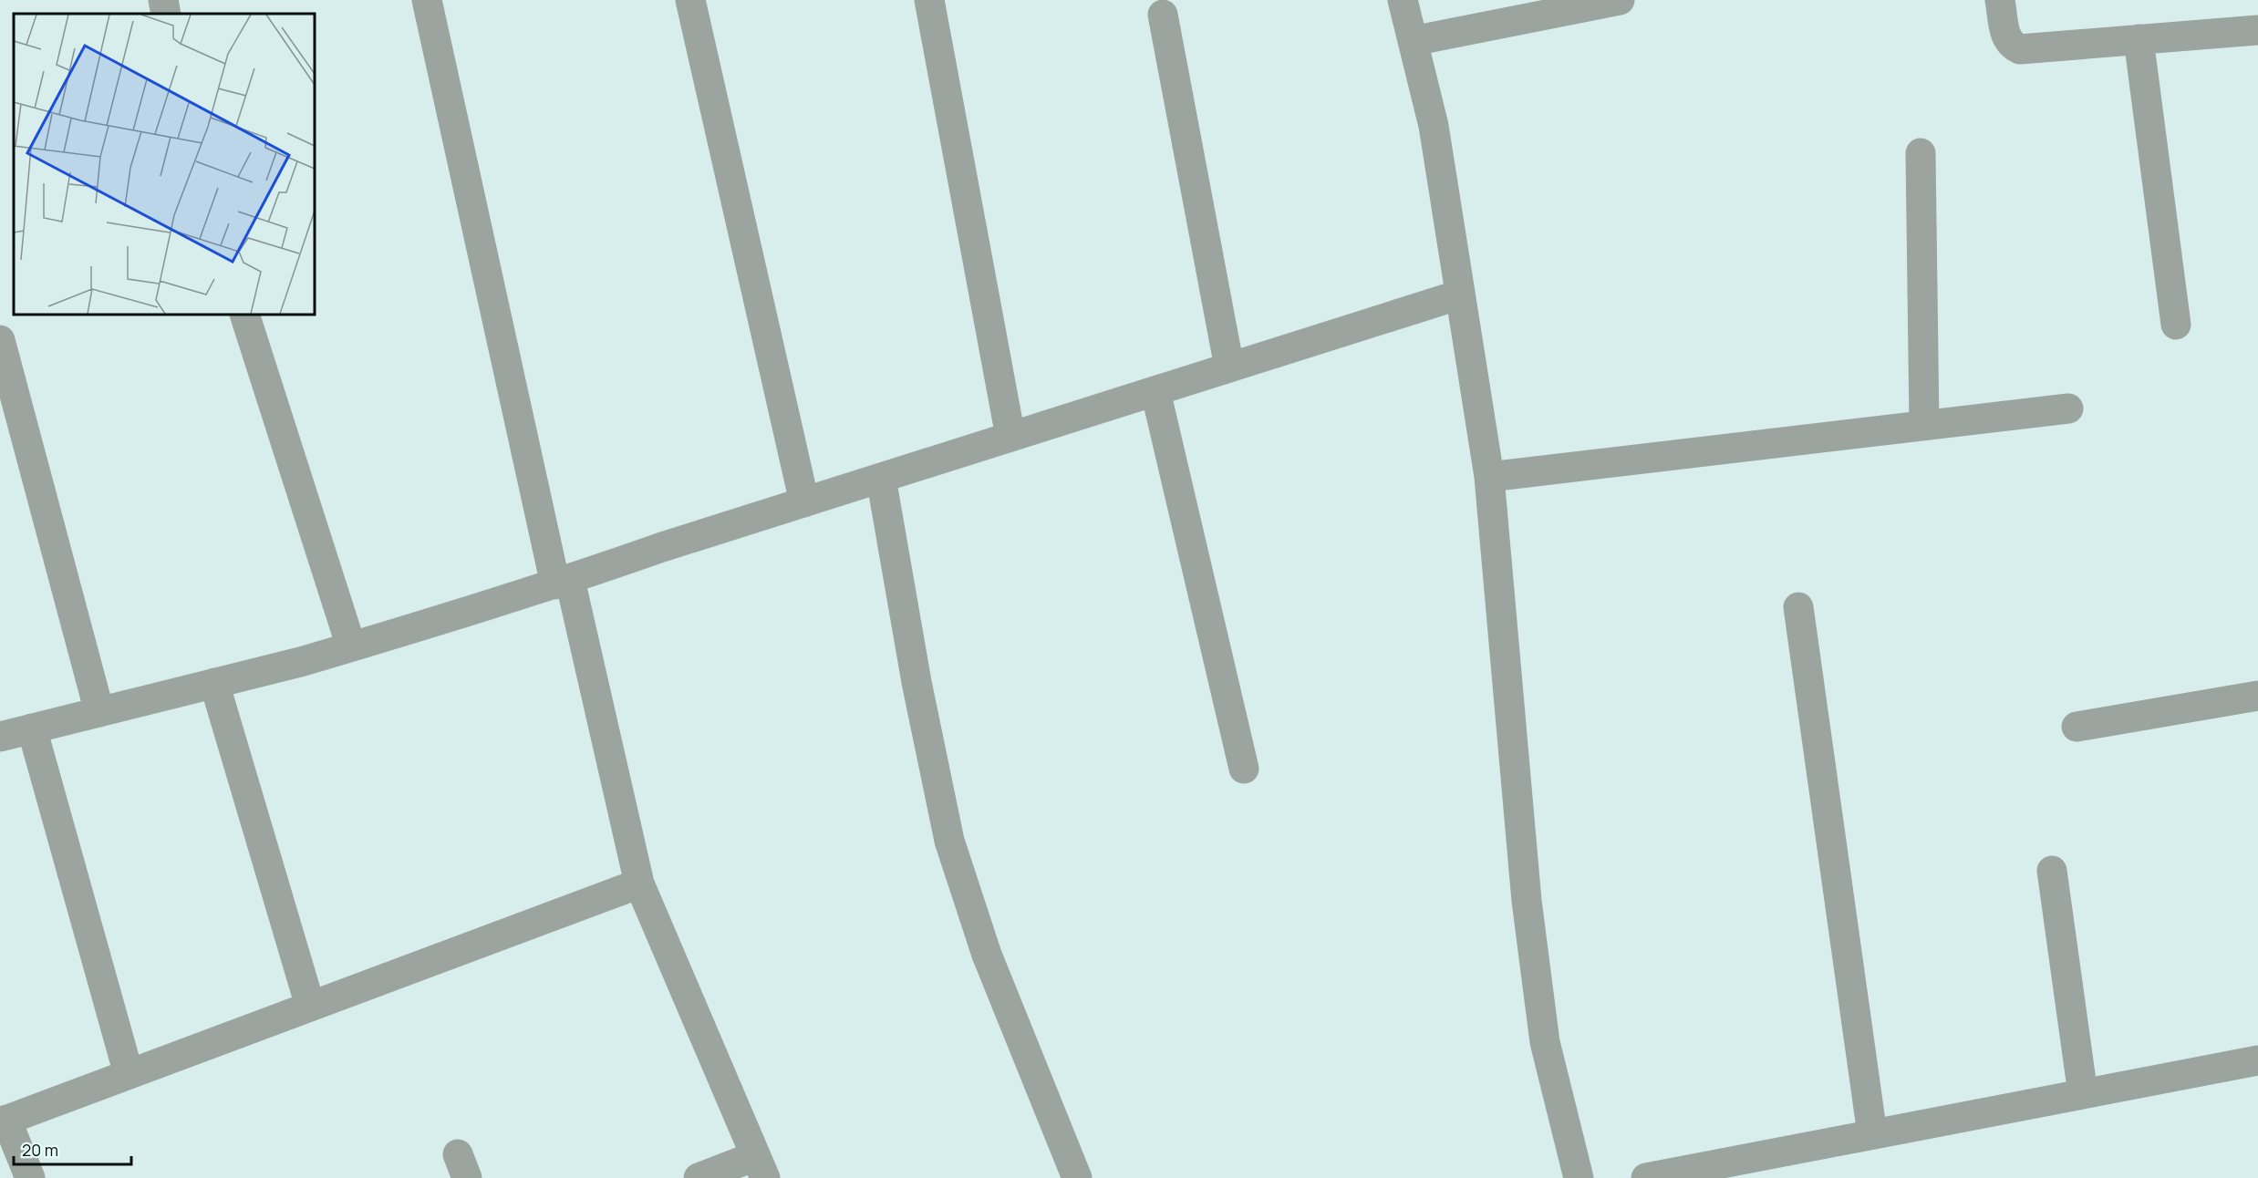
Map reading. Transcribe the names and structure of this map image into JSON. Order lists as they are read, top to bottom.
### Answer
{
  "scale_bar": "20 m"
}
